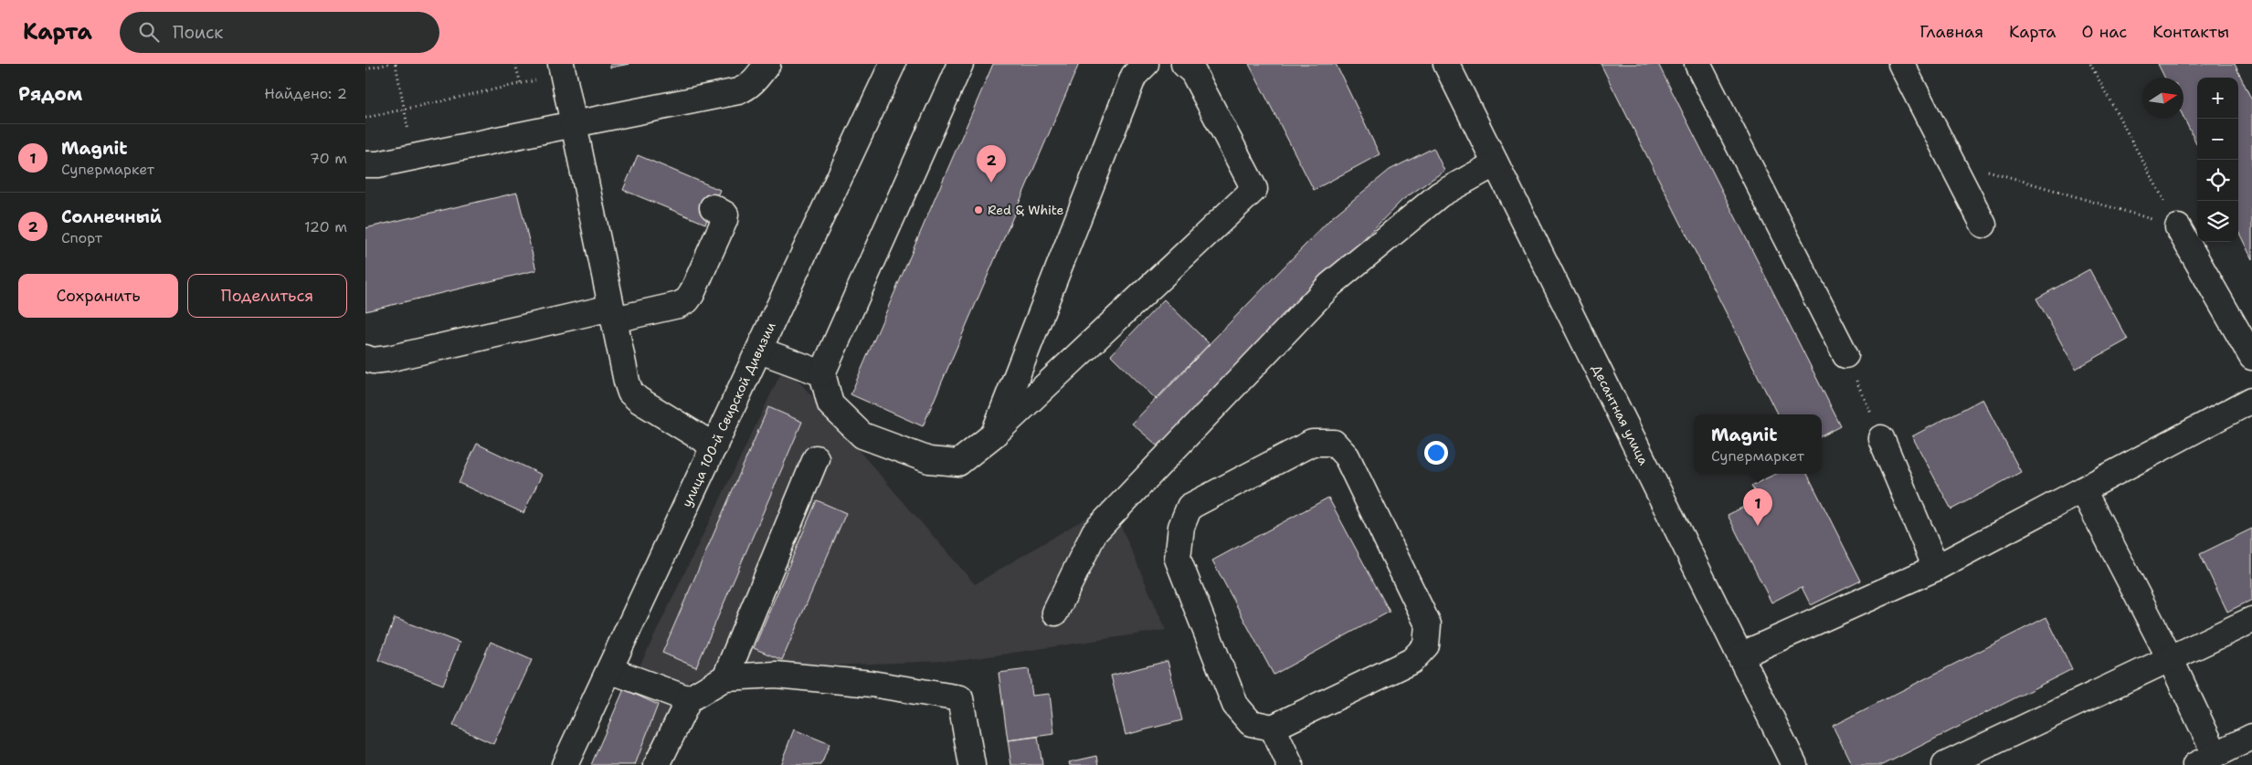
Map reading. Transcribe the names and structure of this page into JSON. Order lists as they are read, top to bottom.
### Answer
{
  "streets": {
    "street": ["улица 100-й Свирской Дивизии", "Десантная улица"]
  },
  "places": ["Red & White"],
  "north": "right",
  "page": {
    "header": "Карта",
    "search": "Поиск",
    "nav": [
      "Главная",
      "Карта",
      "О нас",
      "Контакты"
    ],
    "heading": ["Рядом", "Найдено: 2"],
    "map_buttons": ["+", "−"],
    "list": [
      {
        "mark": "1",
        "name": "Magnit",
        "note": "Супермаркет",
        "value": "70 m"
      },
      {
        "mark": "2",
        "name": "Солнечный",
        "note": "Спорт",
        "value": "120 m"
      }
    ],
    "pins": ["2", "1"],
    "buttons": ["Сохранить", "Поделиться"],
    "popup": ["Magnit", "Супермаркет"]
  }
}
